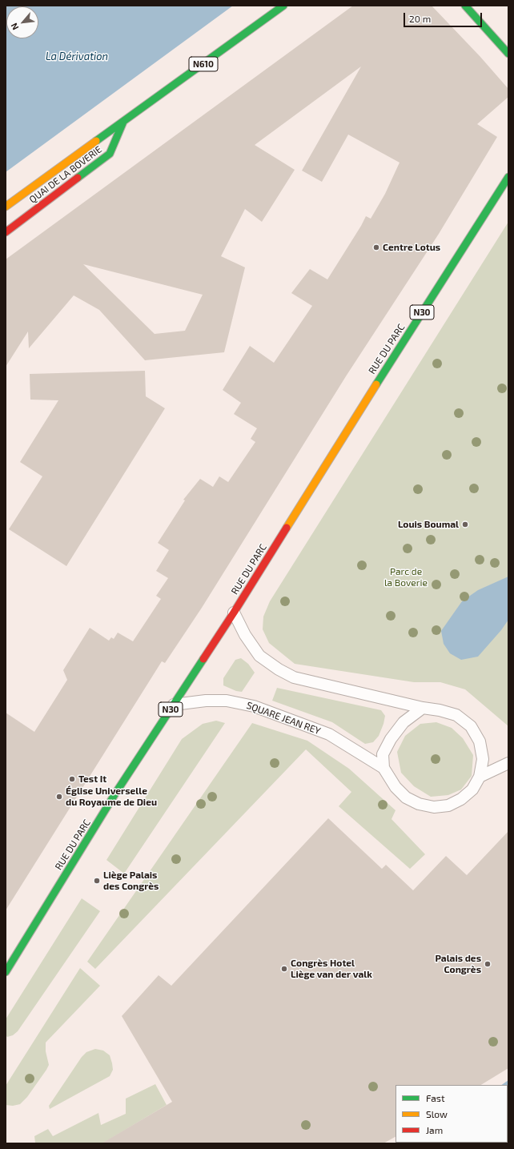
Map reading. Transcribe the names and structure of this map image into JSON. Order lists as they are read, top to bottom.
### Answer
{
  "streets": {
    "main road": [
      "N610",
      "QUAI DE LA BOVERIE",
      "N30",
      "RUE DU PARC"
    ],
    "lane": ["SQUARE JEAN REY"]
  },
  "crossings": [
    ["RUE DU PARC", "SQUARE JEAN REY"]
  ],
  "water": ["La Dérivation"],
  "parks": ["Parc de la Boverie"],
  "places": [
    "Centre Lotus",
    "Louis Boumal",
    "Test It",
    "Église Universelle du Royaume de Dieu",
    "Liège Palais des Congrès",
    "Palais des Congrès",
    "Congrès Hotel Liège van der valk"
  ],
  "legend": ["Fast", "Slow", "Jam"],
  "scale_bar": "20 m",
  "north": "bottom left"
}
